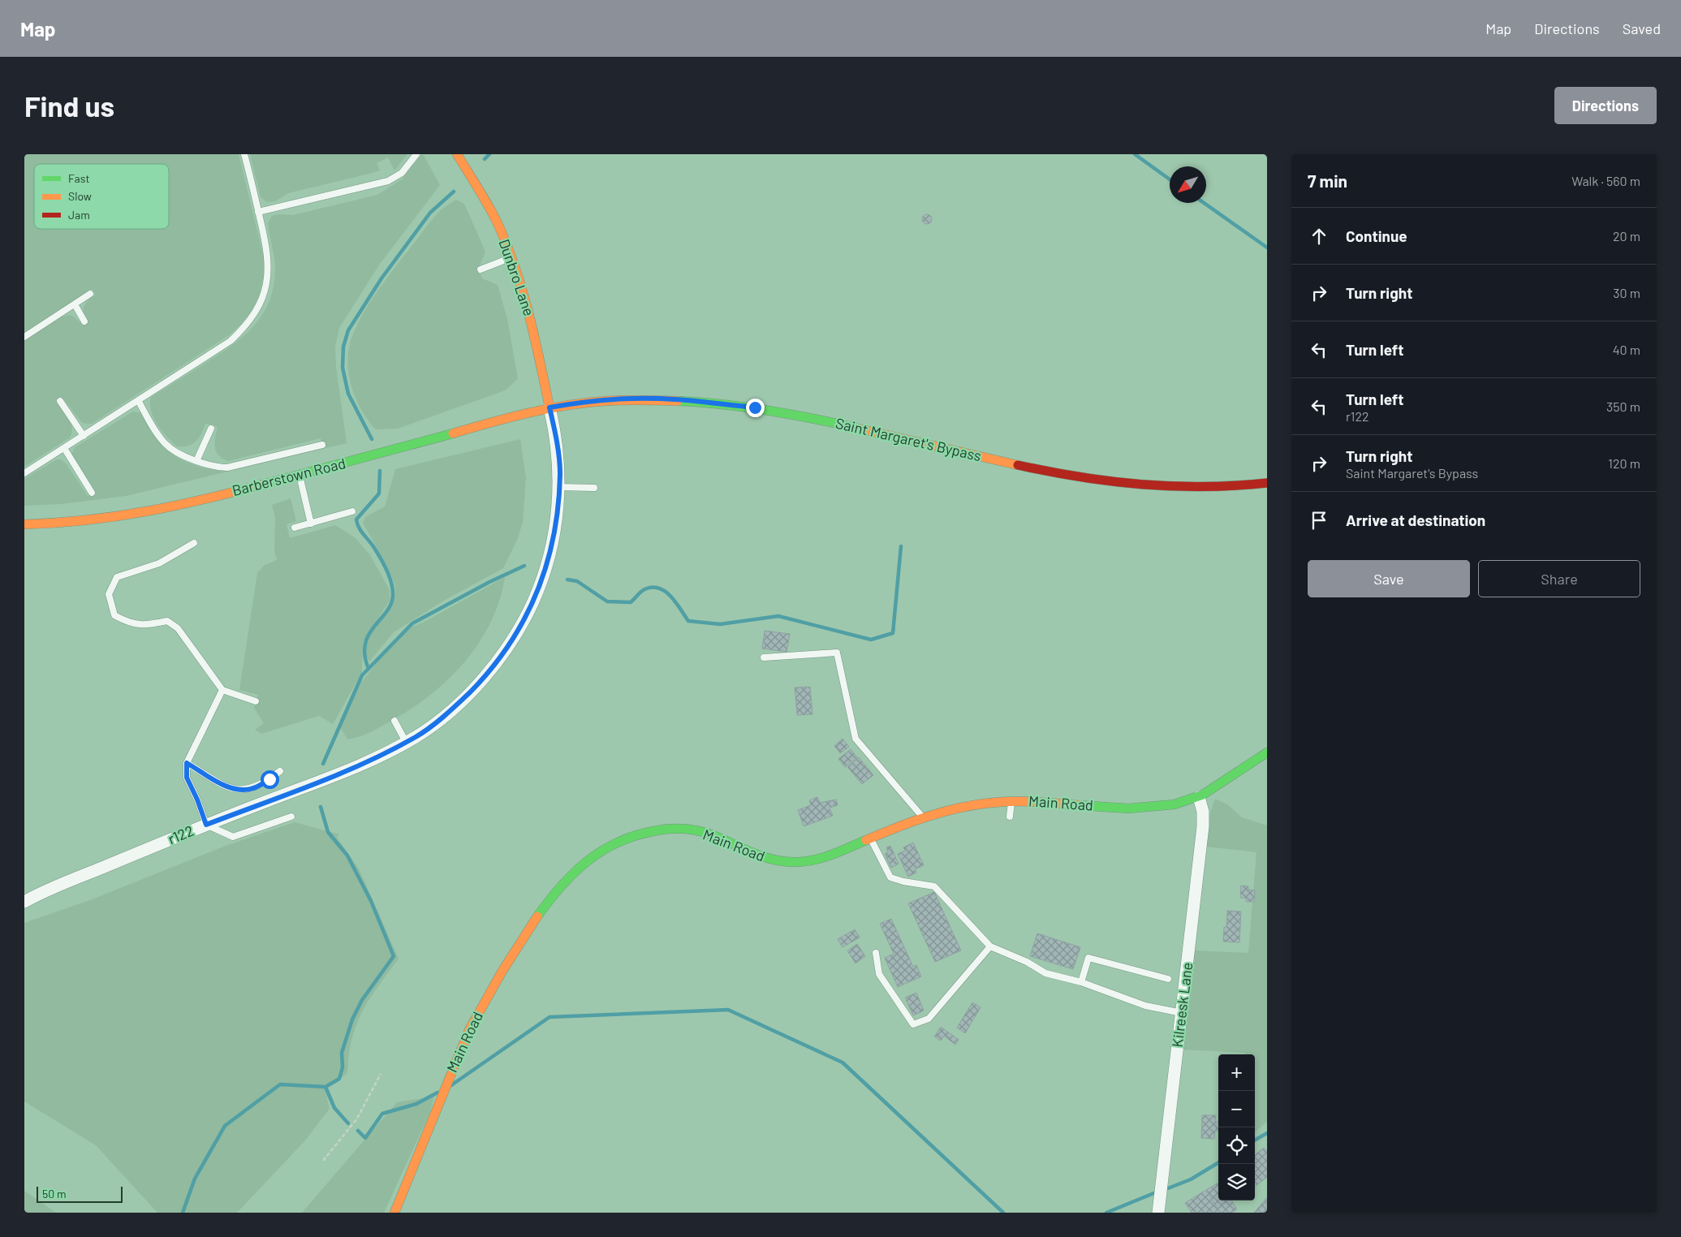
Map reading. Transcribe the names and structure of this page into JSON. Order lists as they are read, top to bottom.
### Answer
{
  "streets": {
    "main road": [
      "Dunbro Lane",
      "Saint Margaret's Bypass",
      "Barberstown Road",
      "Main Road"
    ],
    "street": ["r122", "Kilreesk Lane"]
  },
  "crossings": [
    ["Dunbro Lane", "Saint Margaret's Bypass"],
    ["Dunbro Lane", "Barberstown Road"],
    ["Dunbro Lane", "r122"],
    ["Saint Margaret's Bypass", "Barberstown Road"],
    ["Saint Margaret's Bypass", "r122"],
    ["Barberstown Road", "r122"],
    ["Main Road", "Kilreesk Lane"]
  ],
  "legend": ["Fast", "Slow", "Jam"],
  "scale_bar": "50 m",
  "north": "bottom left",
  "page": {
    "header": "Map",
    "nav": ["Map", "Directions", "Saved"],
    "buttons": [
      "Directions",
      ["Save", "Share"]
    ],
    "title": "Find us",
    "heading": ["7 min", "Walk · 560 m"],
    "list": [
      ["Continue", "20 m"],
      ["Turn right", "30 m"],
      ["Turn left", "40 m"],
      ["Turn left", "r122", "350 m"],
      ["Turn right", "Saint Margaret's Bypass", "120 m"],
      "Arrive at destination"
    ],
    "map_buttons": ["+", "−"],
    "scale": "50 m"
  }
}
